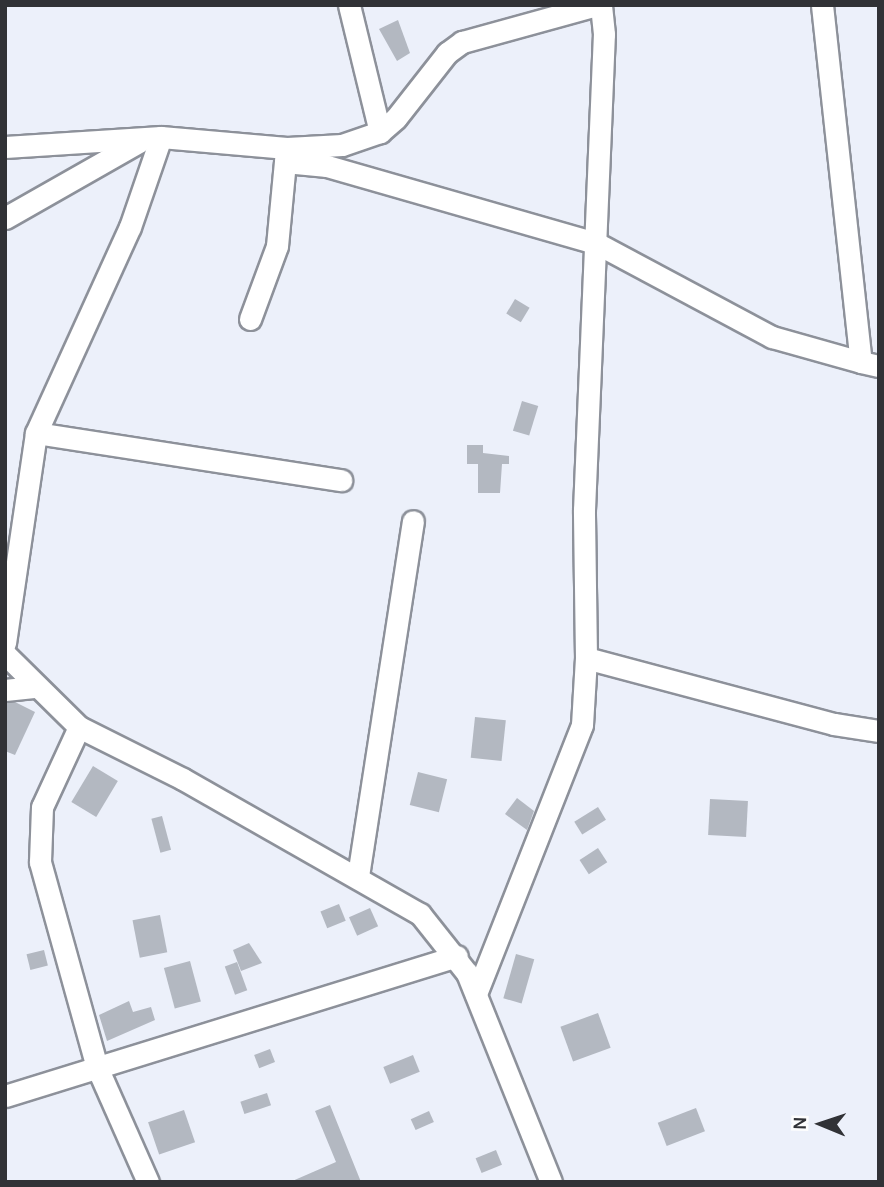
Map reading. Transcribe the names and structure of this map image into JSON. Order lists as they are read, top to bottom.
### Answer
{
  "north": "left"
}
